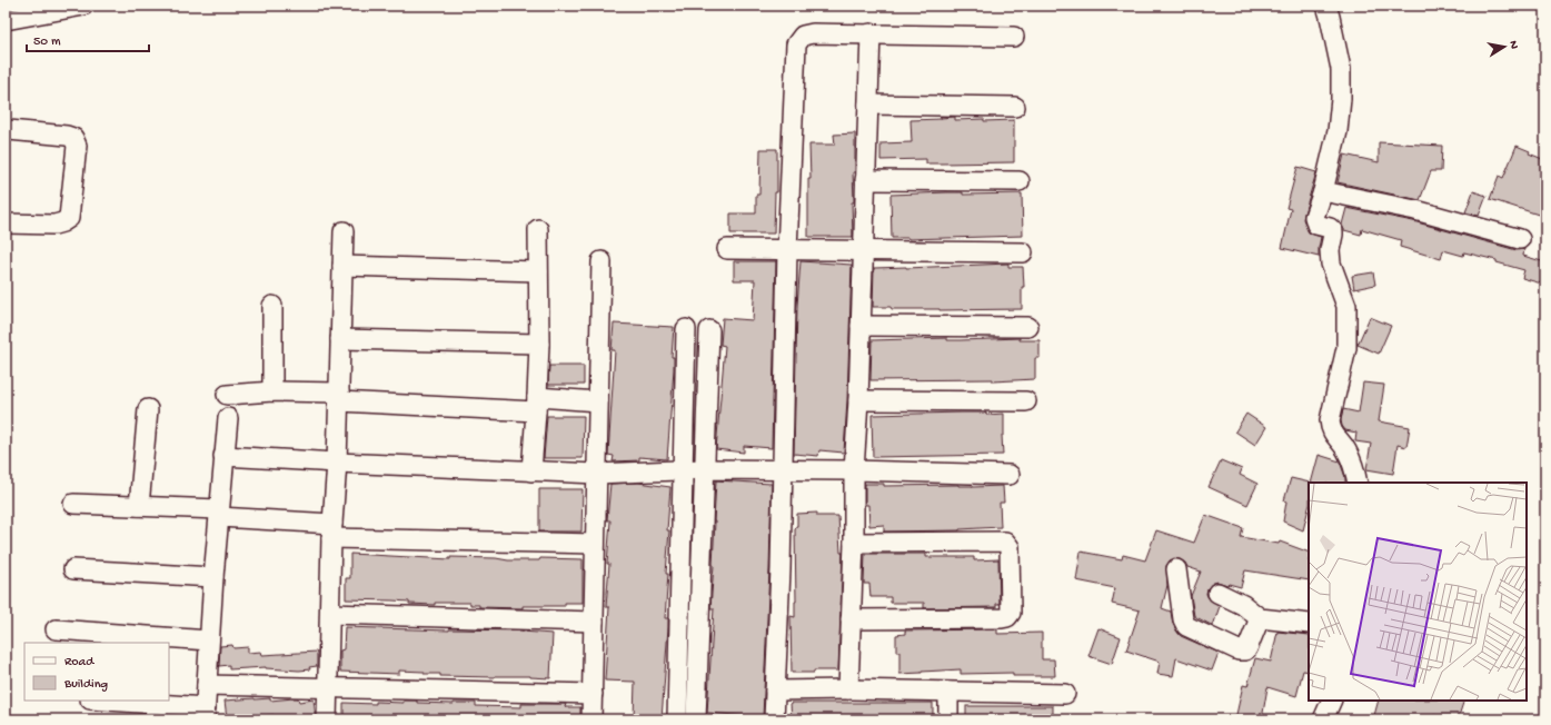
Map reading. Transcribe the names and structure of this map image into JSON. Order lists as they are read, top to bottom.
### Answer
{
  "legend": ["Road", "Building"],
  "scale_bar": "50 m",
  "north": "right"
}
